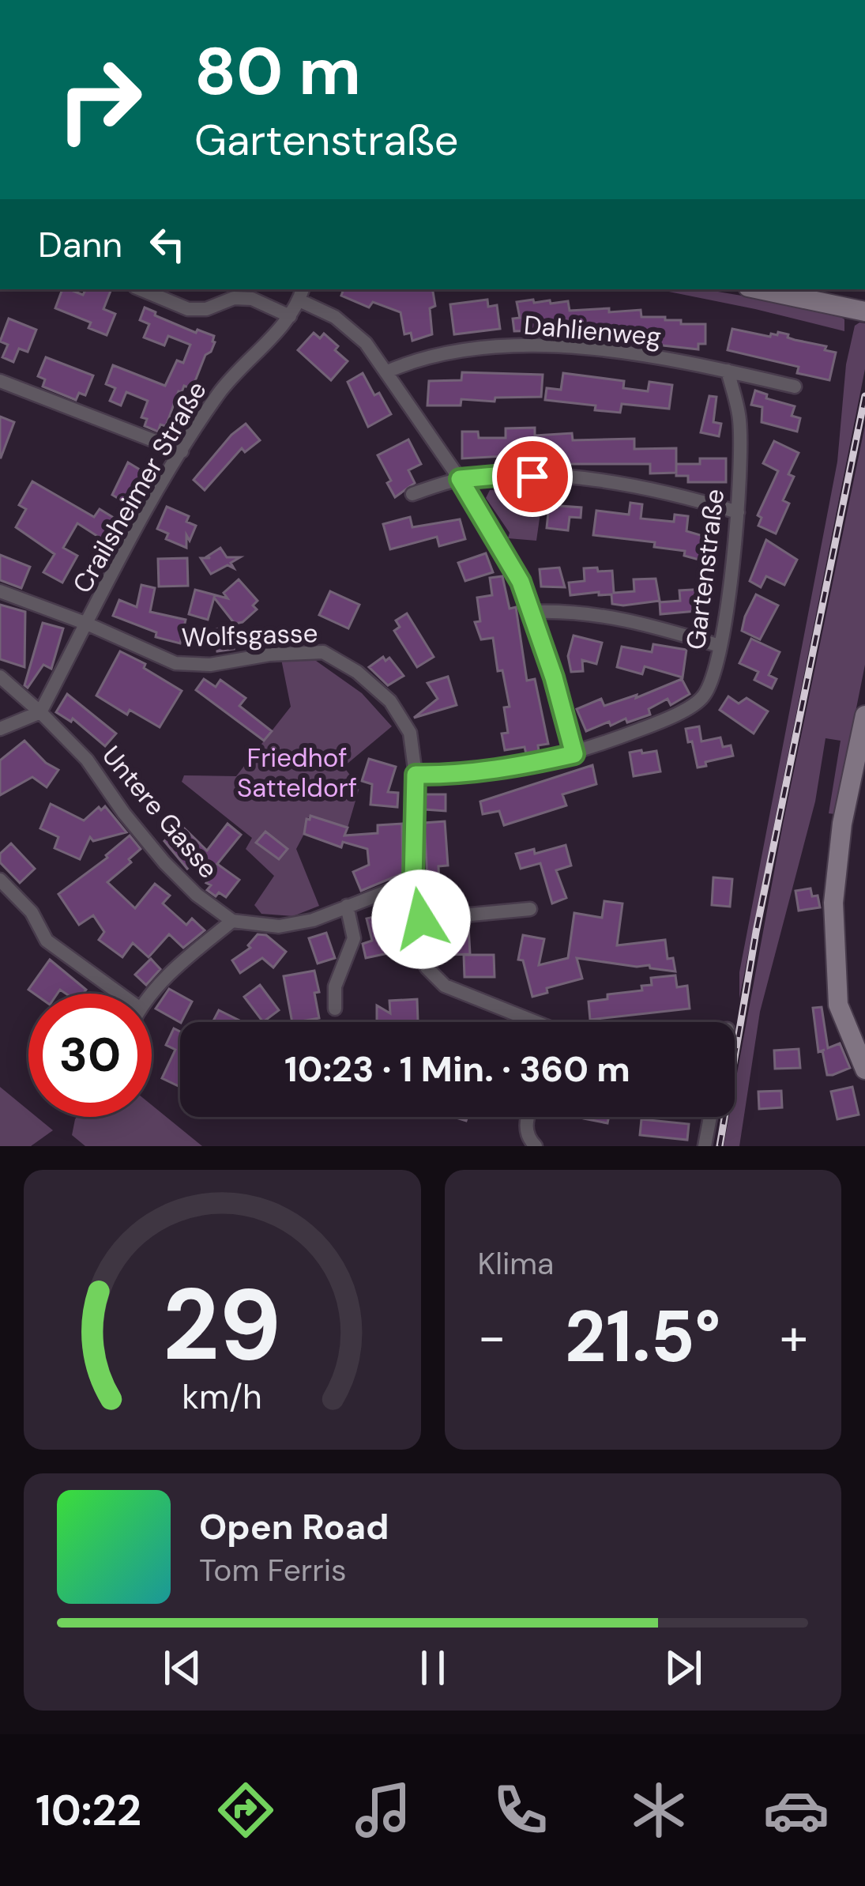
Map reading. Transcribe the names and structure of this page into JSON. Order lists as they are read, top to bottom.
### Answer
{
  "streets": {
    "street": [
      "Dahlienweg",
      "Crailsheimer Straße",
      "Gartenstraße",
      "Wolfsgasse",
      "Untere Gasse"
    ]
  },
  "crossings": [
    ["Dahlienweg", "Gartenstraße"],
    ["Crailsheimer Straße", "Wolfsgasse"],
    ["Crailsheimer Straße", "Untere Gasse"],
    ["Gartenstraße", "Wolfsgasse"]
  ],
  "parks": ["Friedhof Satteldorf"],
  "page": {
    "turn": ["80 m", "Gartenstraße"],
    "then": "Dann",
    "limit": "30",
    "trip": "10:23 · 1 Min. · 360 m",
    "tile": "Klima",
    "heat": ["−", "21.5°", "+"],
    "song": ["Open Road", "Tom Ferris"],
    "tabs": "10:22",
    "gauge": ["29", "km/h"]
  }
}
